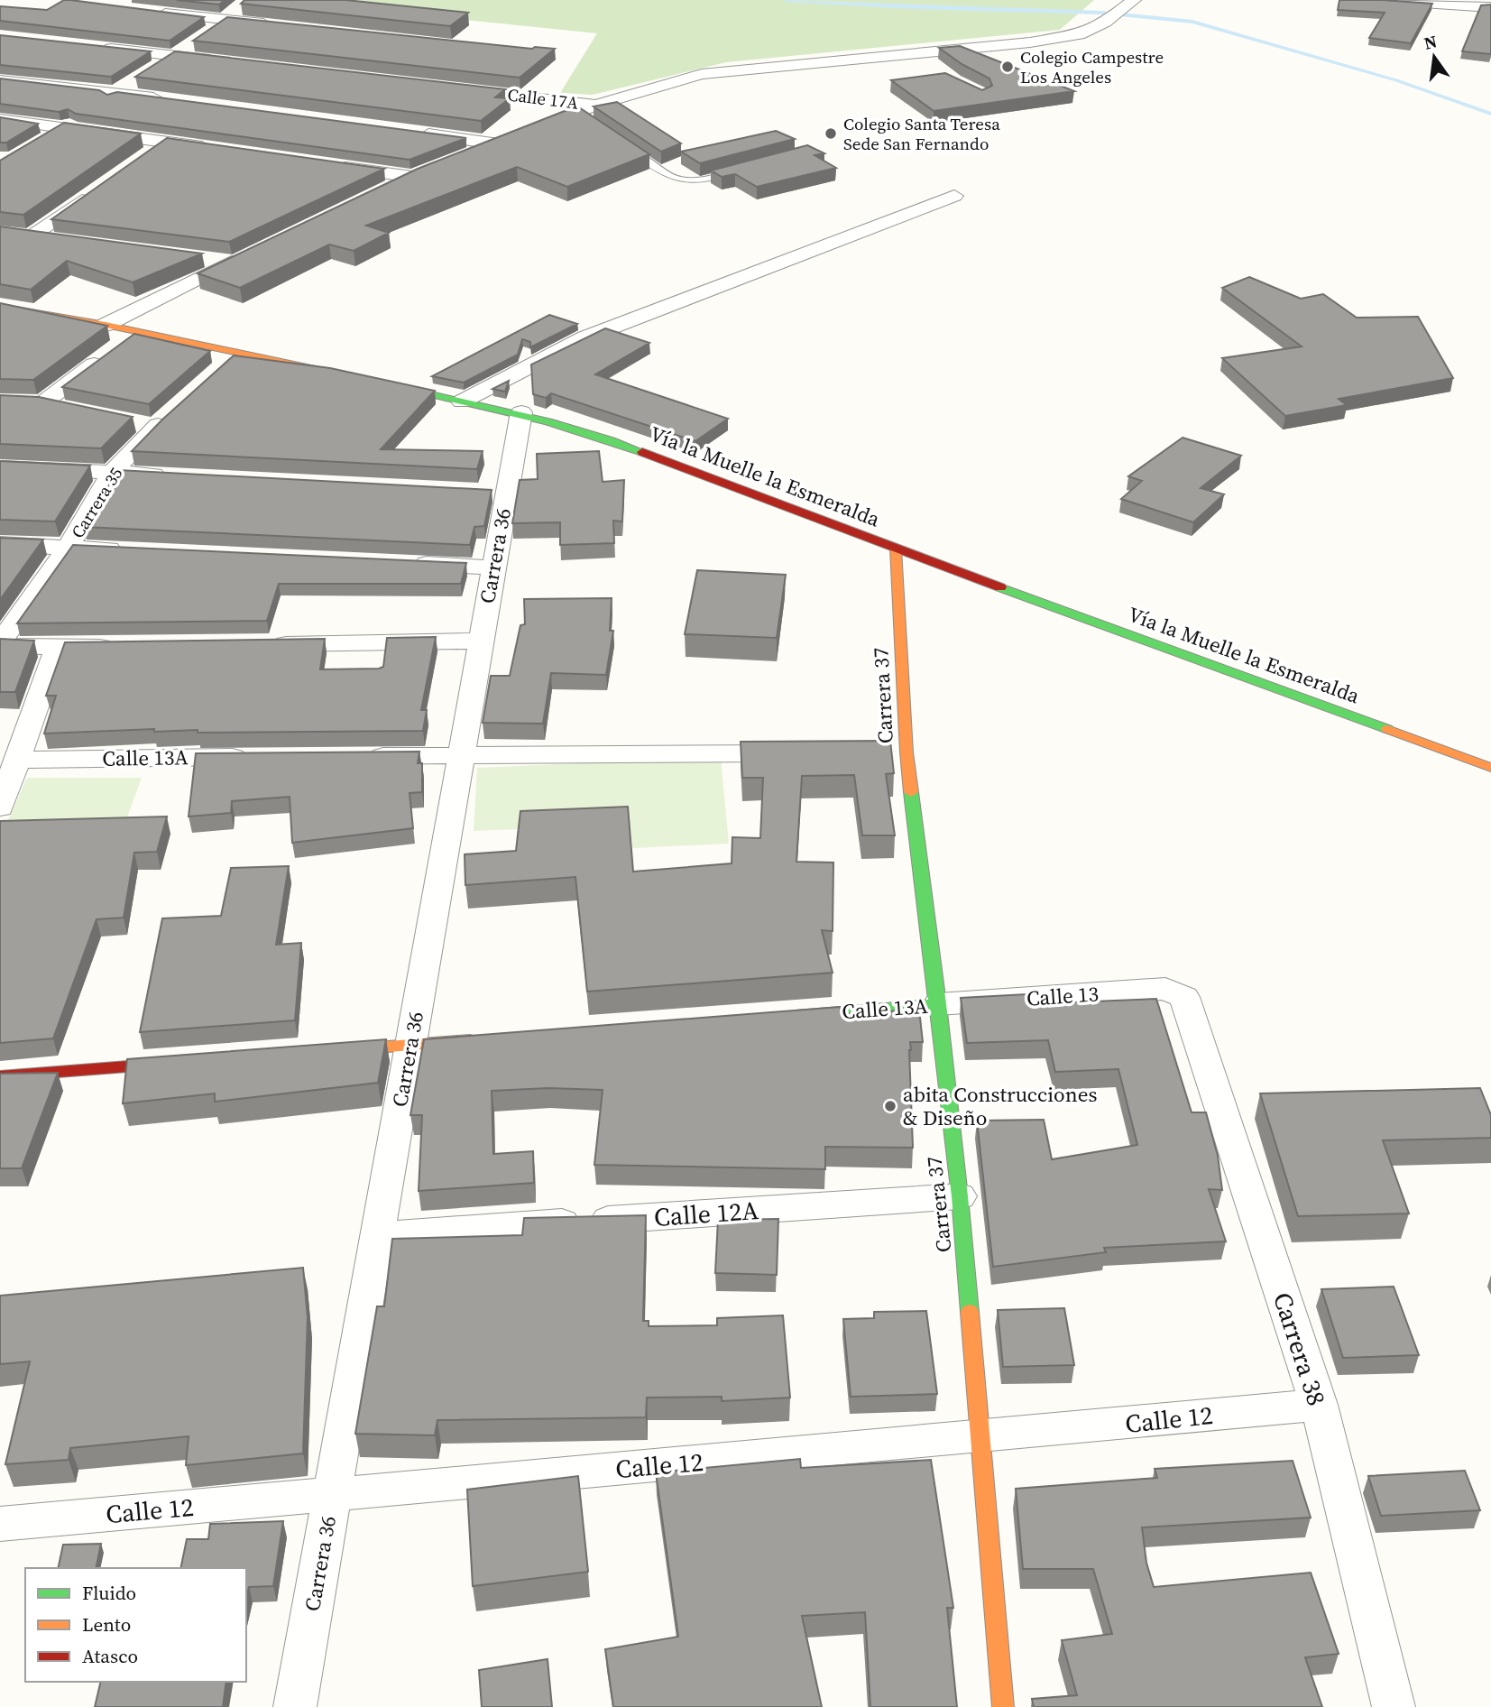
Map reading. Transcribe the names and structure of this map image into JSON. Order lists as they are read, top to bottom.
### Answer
{
  "streets": {
    "street": [
      "Calle 17A",
      "Vía la Muelle la Esmeralda",
      "Carrera 35",
      "Carrera 36",
      "Carrera 37",
      "Calle 13A",
      "Calle 13",
      "Calle 12A",
      "Carrera 38",
      "Calle 12"
    ]
  },
  "crossings": [
    ["Vía la Muelle la Esmeralda", "Carrera 36"],
    ["Vía la Muelle la Esmeralda", "Carrera 37"],
    ["Carrera 36", "Calle 12A"],
    ["Carrera 36", "Calle 12"],
    ["Carrera 37", "Calle 13A"],
    ["Carrera 37", "Calle 13"],
    ["Carrera 37", "Calle 12A"],
    ["Carrera 37", "Calle 12"],
    ["Calle 13A", "Calle 13"],
    ["Calle 13", "Carrera 38"],
    ["Carrera 38", "Calle 12"]
  ],
  "places": ["Colegio Campestre Los Angeles", "Colegio Santa Teresa Sede San Fernando", "abita Construcciones & Diseño"],
  "legend": ["Fluido", "Lento", "Atasco"],
  "north": "top"
}
